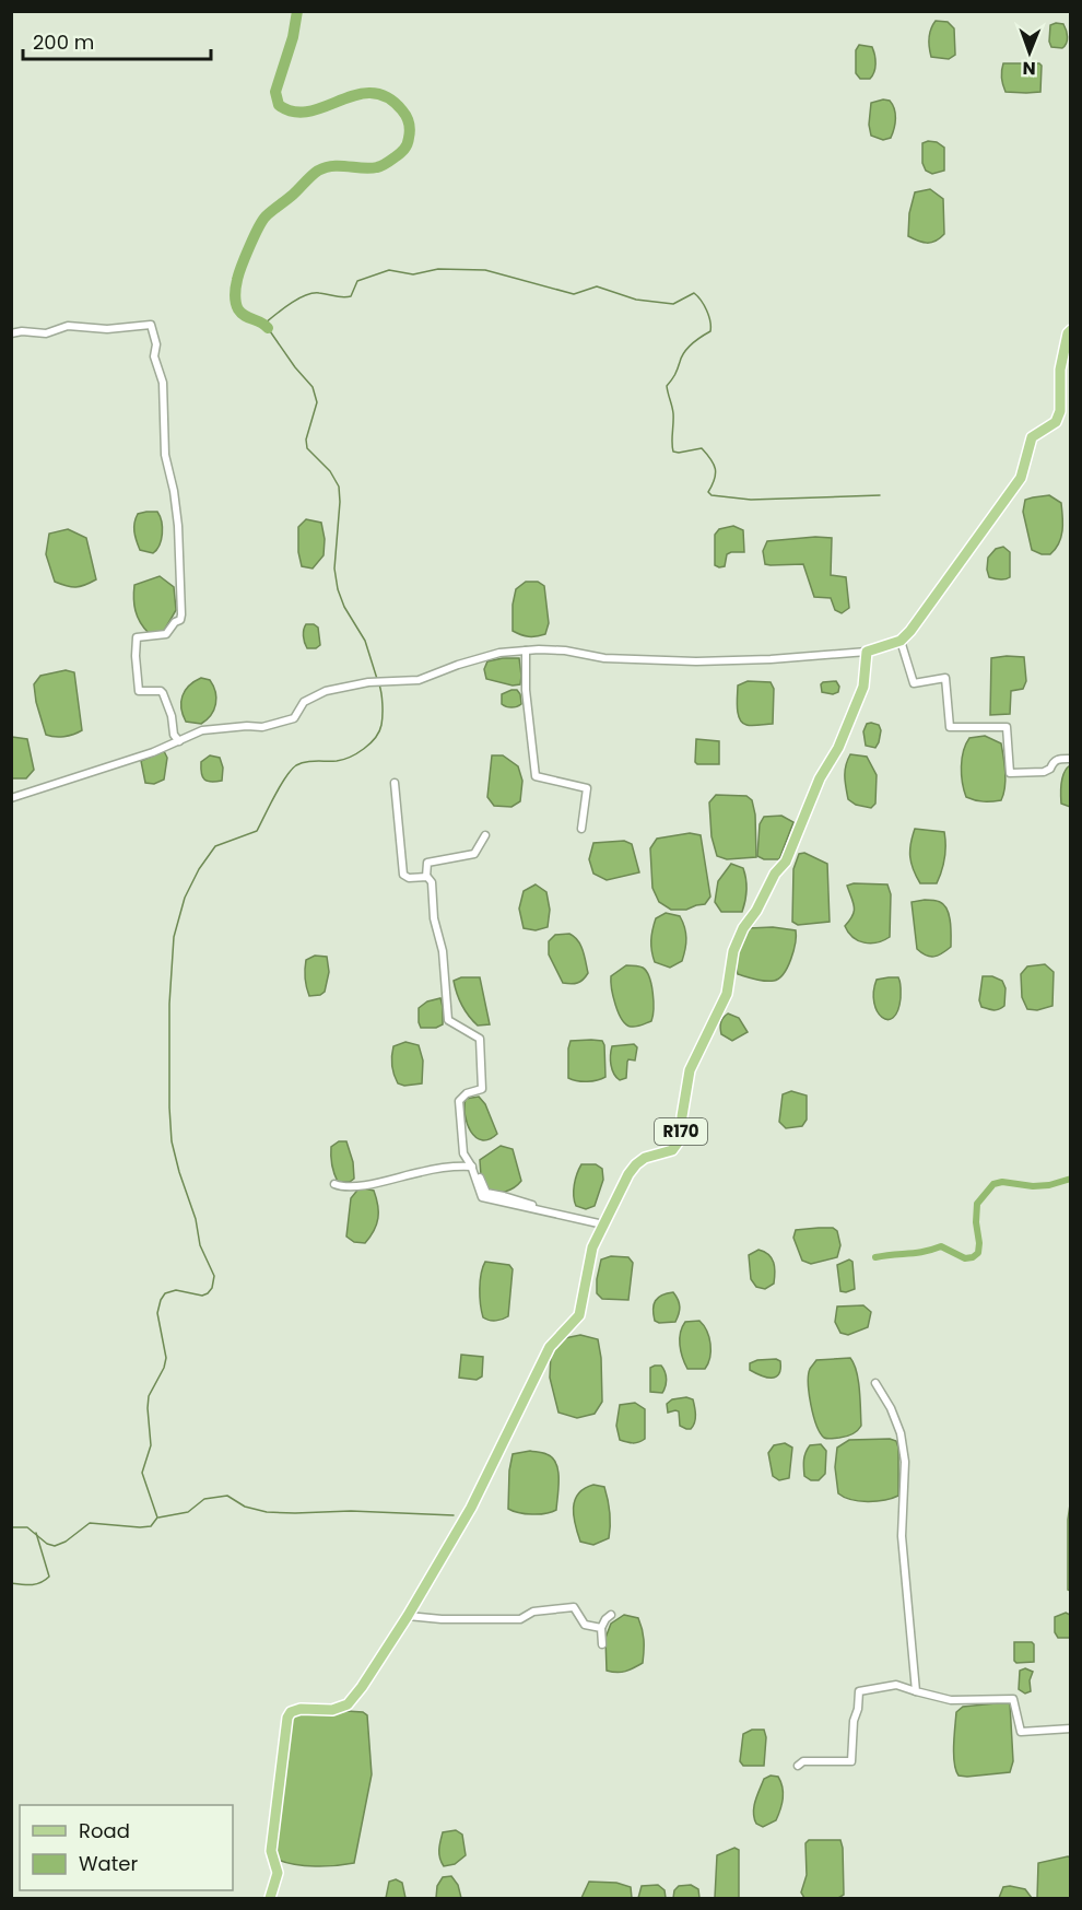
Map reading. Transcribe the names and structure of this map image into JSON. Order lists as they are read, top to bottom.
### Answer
{
  "streets": {
    "main road": ["R170"]
  },
  "legend": ["Road", "Water"],
  "scale_bar": "200 m",
  "north": "bottom"
}
